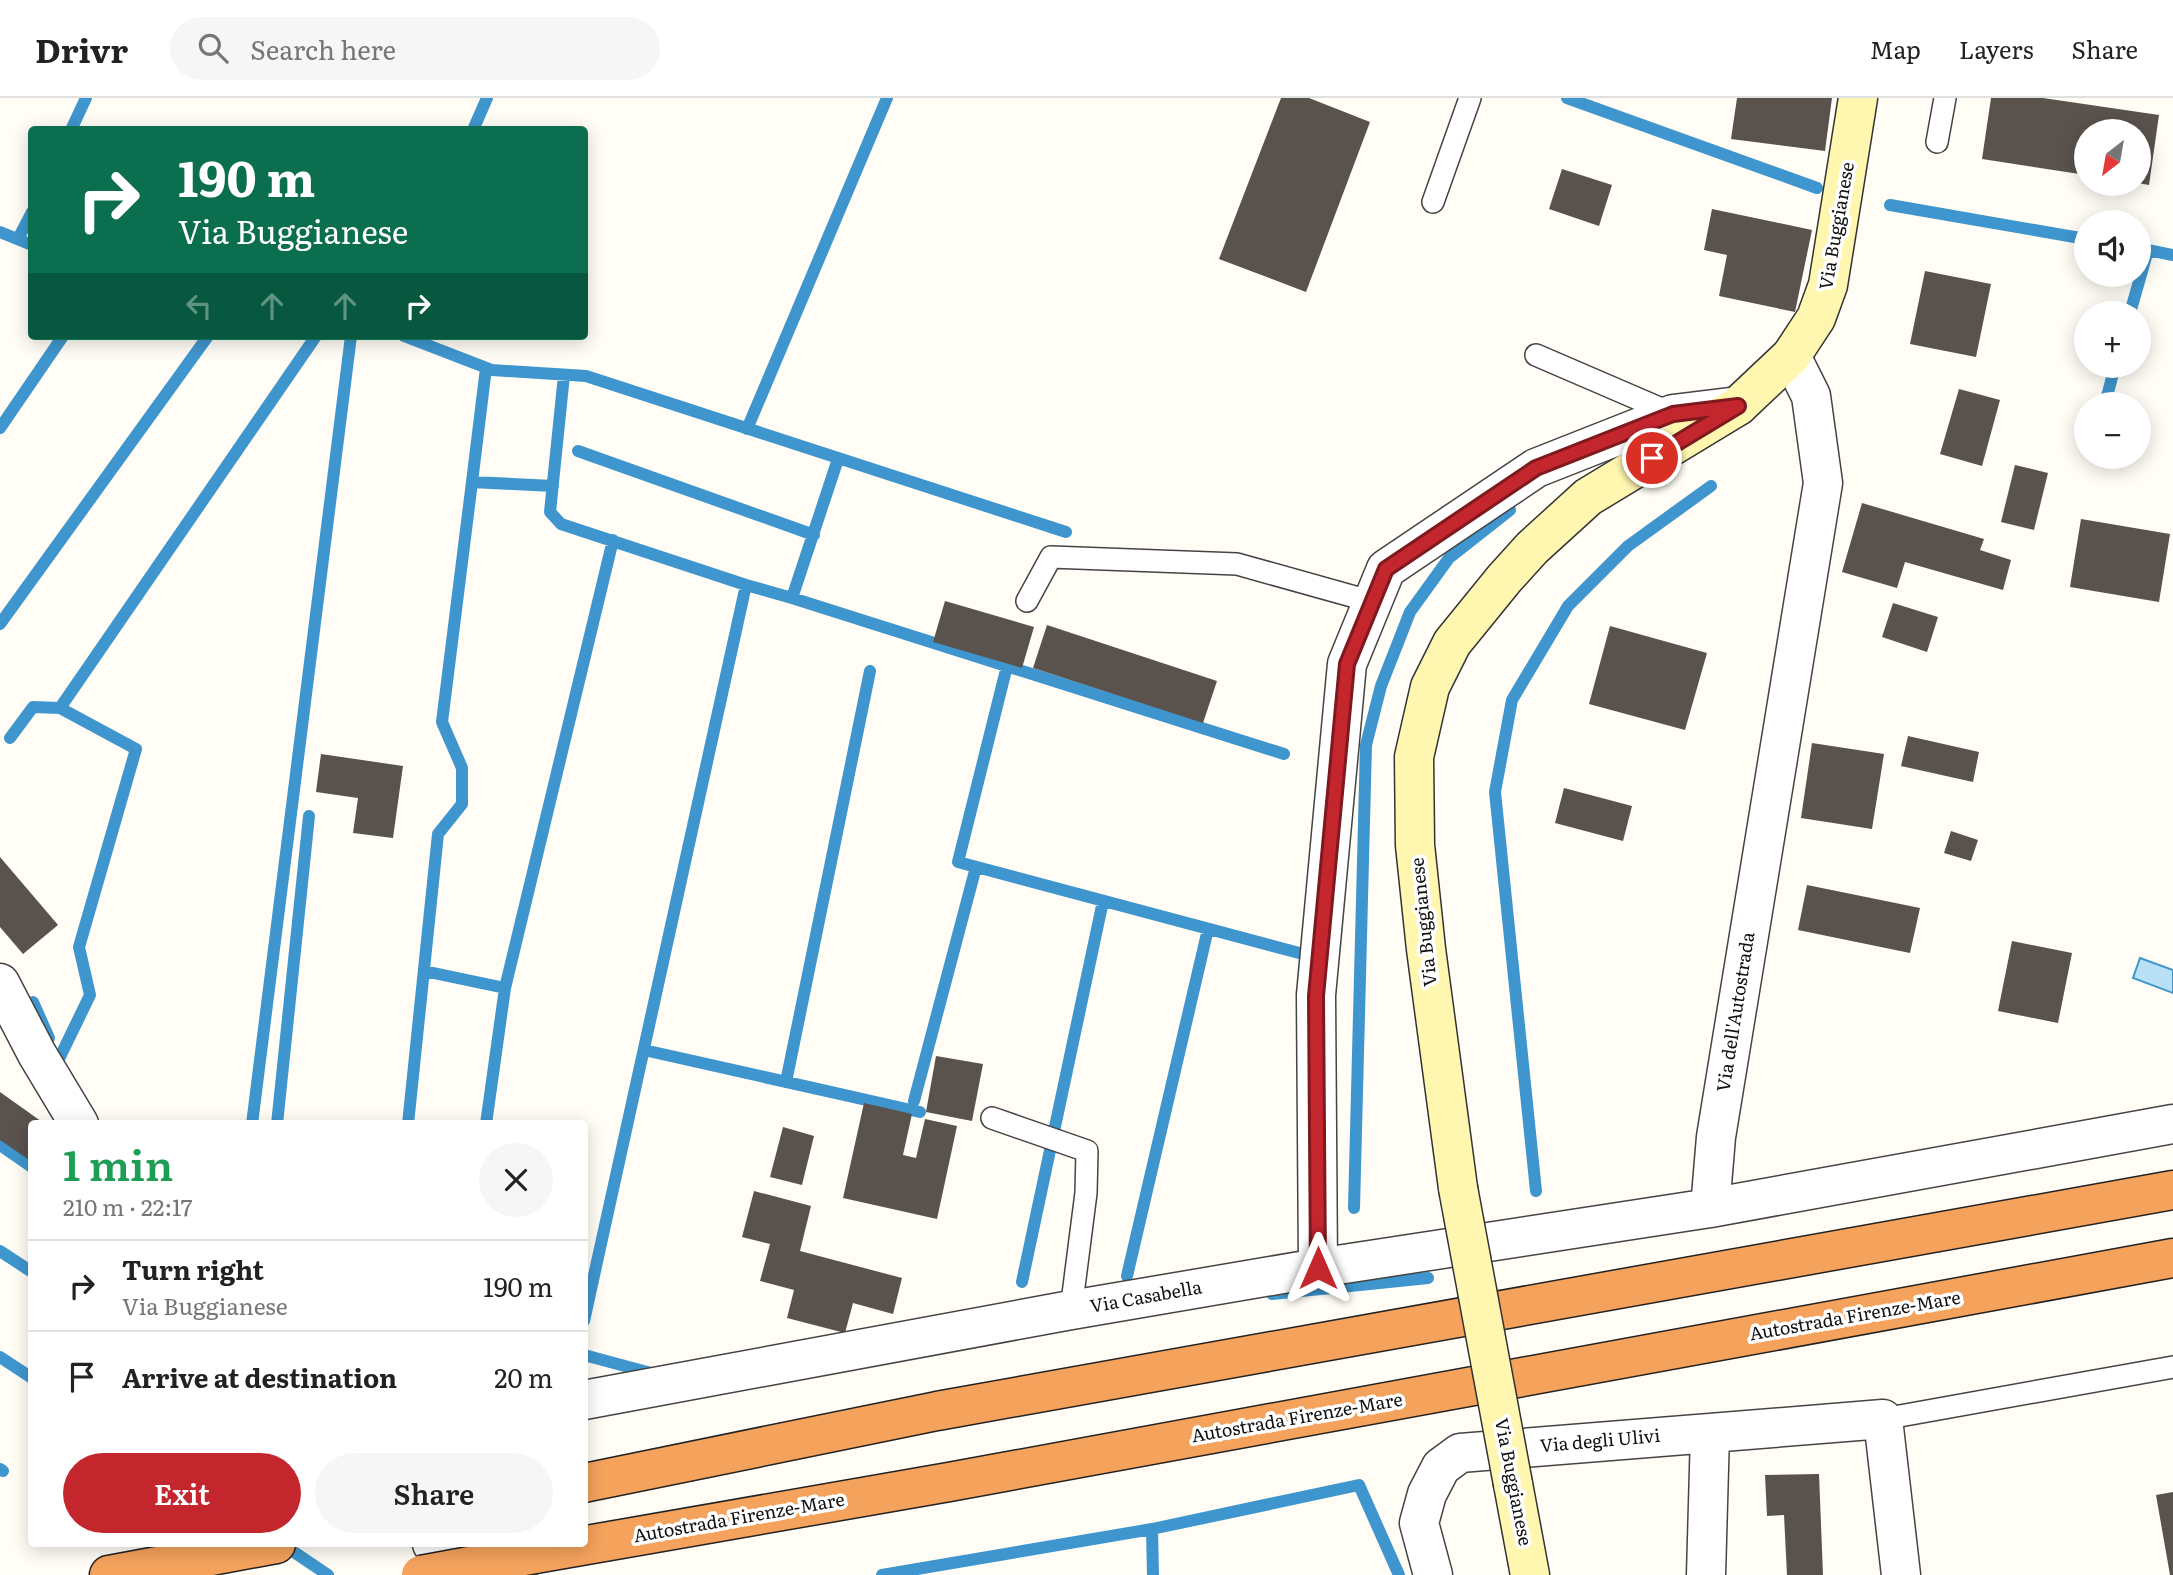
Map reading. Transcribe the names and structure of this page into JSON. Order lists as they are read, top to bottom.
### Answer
{
  "streets": {
    "highway": ["Autostrada Firenze-Mare"],
    "main road": ["Via Buggianese"],
    "street": ["Via dell'Autostrada", "Via Casabella", "Via degli Ulivi"]
  },
  "crossings": [
    ["Via Buggianese", "Via dell'Autostrada"],
    ["Via dell'Autostrada", "Via Casabella"]
  ],
  "north": "bottom left",
  "page": {
    "header": "Drivr",
    "search": "Search here",
    "nav": ["Map", "Layers", "Share"],
    "map_buttons": ["+", "−"],
    "turn": ["190 m", "Via Buggianese"],
    "heading": ["1 min", "210 m · 22:17"],
    "list": [
      {
        "name": "Turn right",
        "note": "Via Buggianese",
        "value": "190 m"
      },
      {
        "name": "Arrive at destination",
        "value": "20 m"
      }
    ],
    "buttons": ["Exit", "Share"]
  }
}
